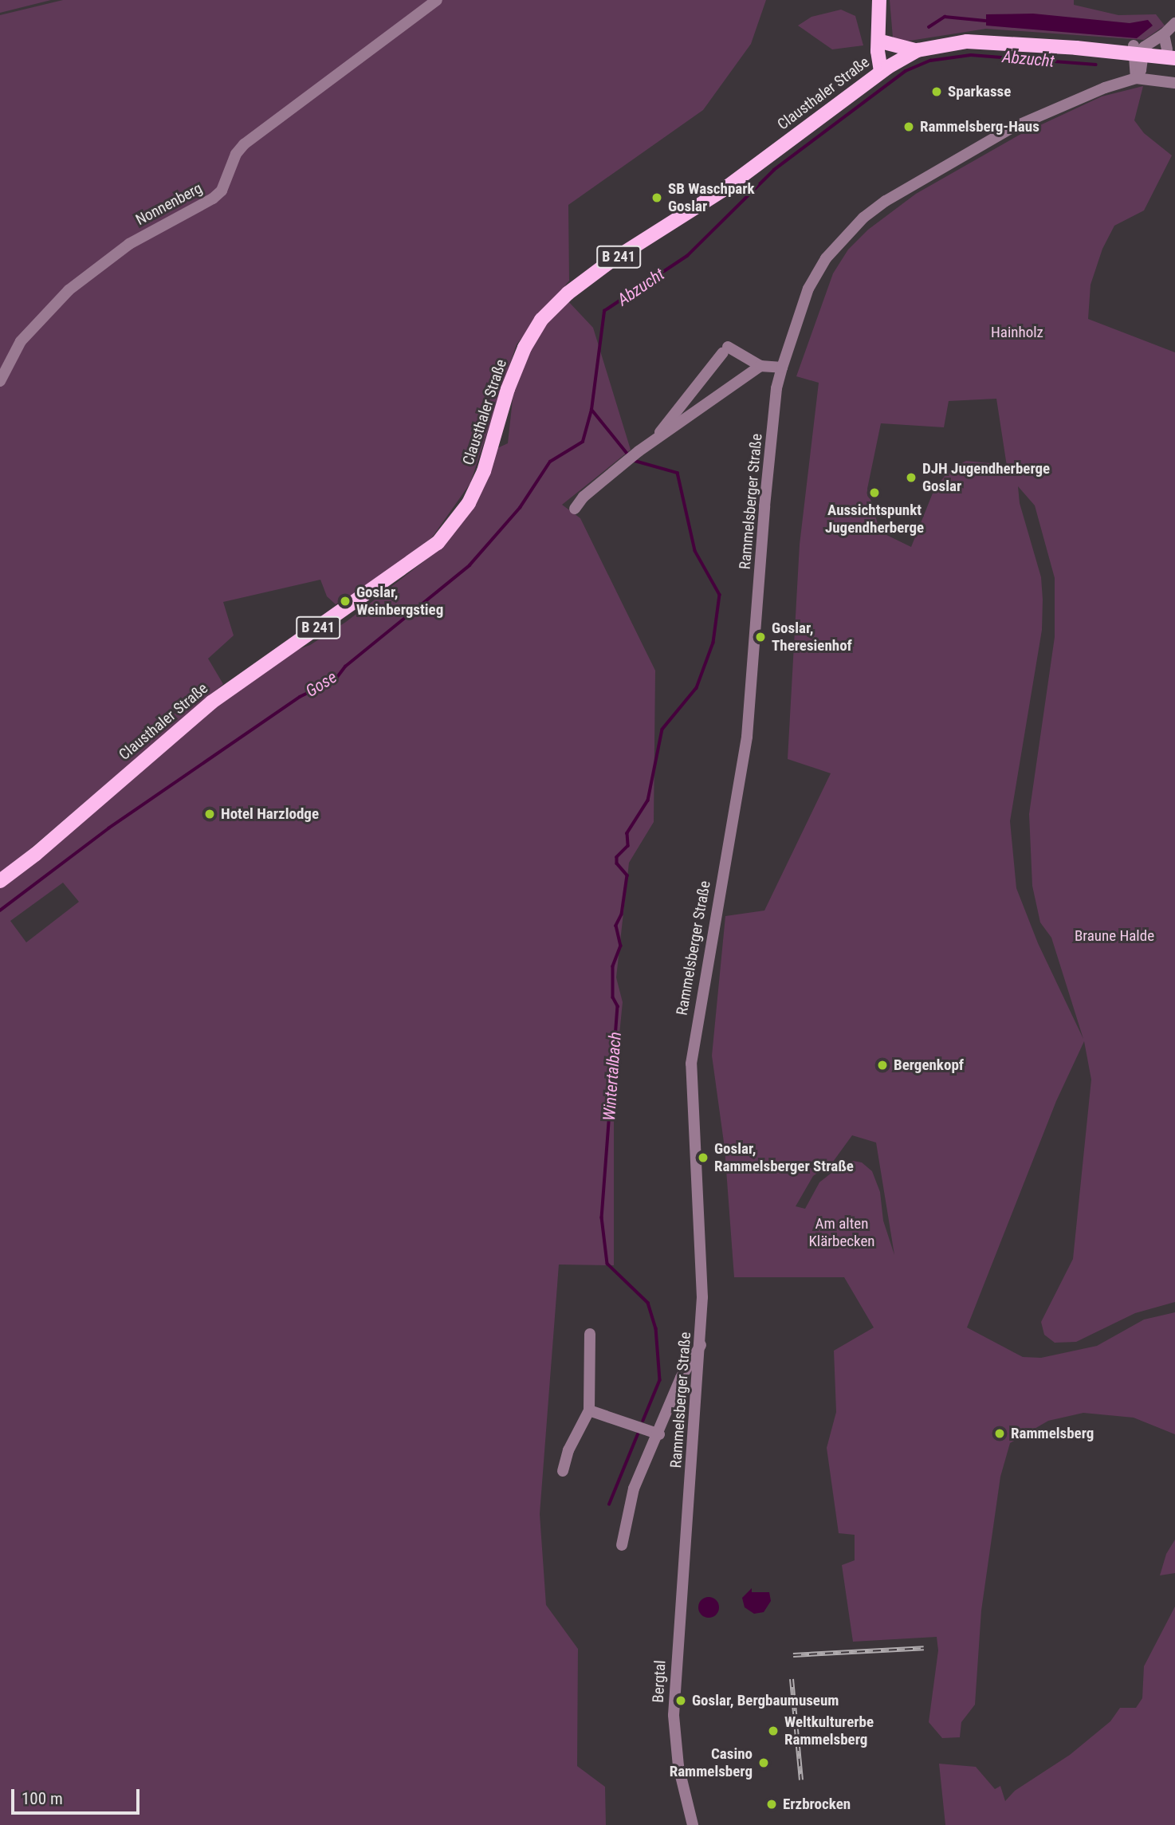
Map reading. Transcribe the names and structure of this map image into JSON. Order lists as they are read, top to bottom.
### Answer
{
  "streets": {
    "main road": ["Clausthaler Straße", "B 241"],
    "street": ["Nonnenberg", "Rammelsberger Straße", "Bergtal"]
  },
  "crossings": [
    ["Rammelsberger Straße", "Bergtal"]
  ],
  "water": ["Abzucht", "Gose", "Wintertalbach"],
  "parks": ["Hainholz", "Braune Halde", "Am alten Klärbecken"],
  "places": [
    "Sparkasse",
    "Rammelsberg-Haus",
    "SB Waschpark Goslar",
    "DJH Jugendherberge Goslar",
    "Aussichtspunkt Jugendherberge",
    "Goslar, Weinbergstieg",
    "Goslar, Theresienhof",
    "Hotel Harzlodge",
    "Bergenkopf",
    "Goslar, Rammelsberger Straße",
    "Rammelsberg",
    "Goslar, Bergbaumuseum",
    "Weltkulturerbe Rammelsberg",
    "Casino Rammelsberg",
    "Erzbrocken"
  ],
  "scale_bar": "100 m"
}
